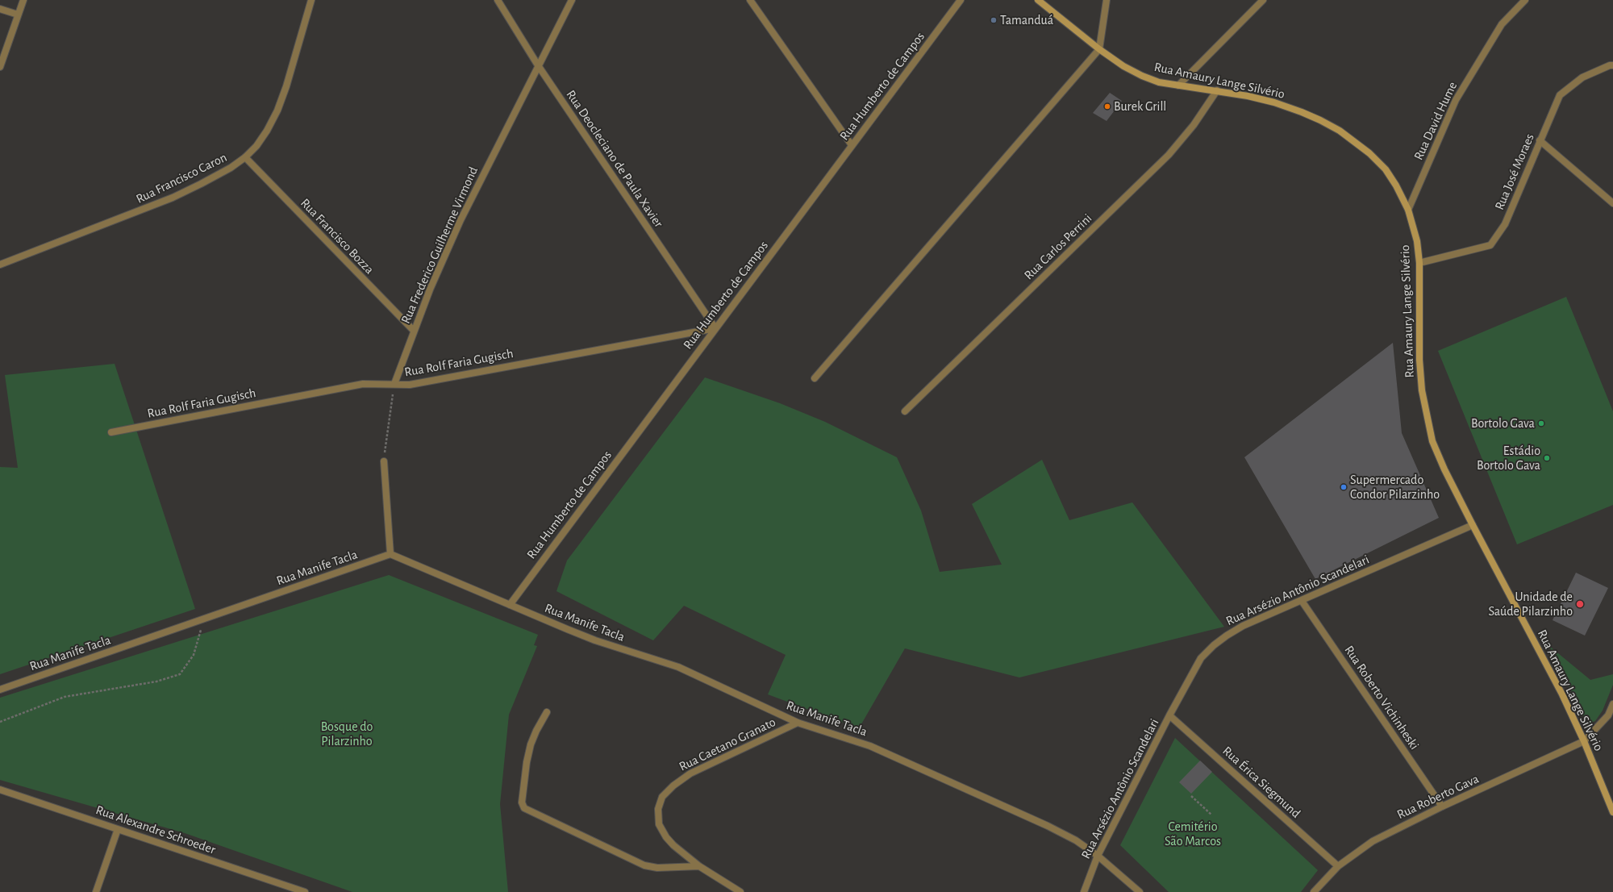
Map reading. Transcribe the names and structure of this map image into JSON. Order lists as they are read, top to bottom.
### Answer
{
  "streets": {
    "main road": ["Rua Amaury Lange Silvério"],
    "street": [
      "Rua Humberto de Campos",
      "Rua David Hume",
      "Rua Deocleciano de Paula Xavier",
      "Rua José Moraes",
      "Rua Francisco Caron",
      "Rua Francisco Bozza",
      "Rua Frederico Guilherme Virmond",
      "Rua Carlos Perrini",
      "Rua Rolf Faria Gugisch",
      "Rua Manife Tacla",
      "Rua Arsézio Antônio Scandelari",
      "Rua Roberto Vichinheski",
      "Rua Caetano Granato",
      "Rua Érica Siegmund",
      "Rua Roberto Gava",
      "Rua Alexandre Schroeder"
    ]
  },
  "crossings": [
    ["Rua Amaury Lange Silvério", "Rua David Hume"],
    ["Rua Amaury Lange Silvério", "Rua José Moraes"],
    ["Rua Amaury Lange Silvério", "Rua Carlos Perrini"],
    ["Rua Amaury Lange Silvério", "Rua Arsézio Antônio Scandelari"],
    ["Rua Amaury Lange Silvério", "Rua Roberto Gava"],
    ["Rua Humberto de Campos", "Rua Deocleciano de Paula Xavier"],
    ["Rua Humberto de Campos", "Rua Rolf Faria Gugisch"],
    ["Rua Humberto de Campos", "Rua Manife Tacla"],
    ["Rua Deocleciano de Paula Xavier", "Rua Frederico Guilherme Virmond"],
    ["Rua Deocleciano de Paula Xavier", "Rua Rolf Faria Gugisch"],
    ["Rua Francisco Caron", "Rua Francisco Bozza"],
    ["Rua Francisco Bozza", "Rua Frederico Guilherme Virmond"],
    ["Rua Frederico Guilherme Virmond", "Rua Rolf Faria Gugisch"],
    ["Rua Manife Tacla", "Rua Arsézio Antônio Scandelari"],
    ["Rua Manife Tacla", "Rua Caetano Granato"],
    ["Rua Arsézio Antônio Scandelari", "Rua Roberto Vichinheski"],
    ["Rua Arsézio Antônio Scandelari", "Rua Érica Siegmund"],
    ["Rua Roberto Vichinheski", "Rua Roberto Gava"],
    ["Rua Érica Siegmund", "Rua Roberto Gava"]
  ],
  "parks": ["Bosque do Pilarzinho", "Cemitério São Marcos"],
  "places": [
    "Tamanduá",
    "Burek Grill",
    "Bortolo Gava",
    "Estádio Bortolo Gava",
    "Supermercado Condor Pilarzinho",
    "Unidade de Saúde Pilarzinho"
  ]
}
